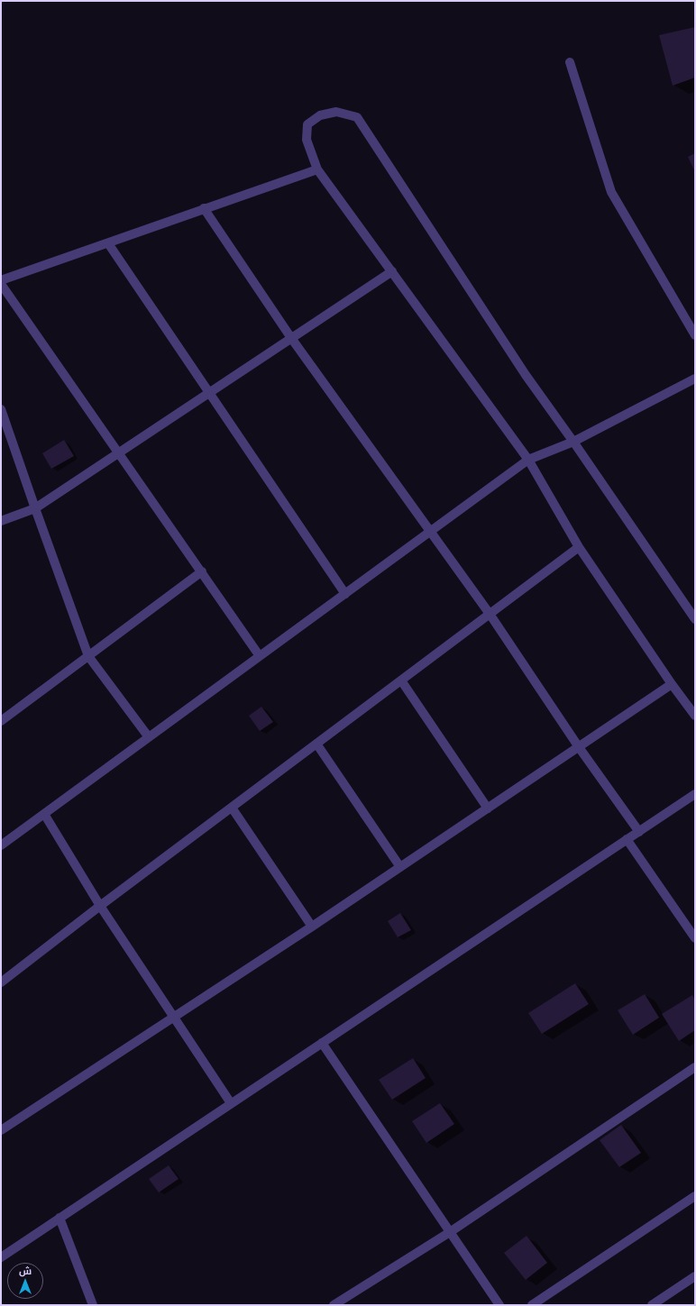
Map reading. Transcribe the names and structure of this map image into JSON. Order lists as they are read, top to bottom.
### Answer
{
  "north": "top"
}
